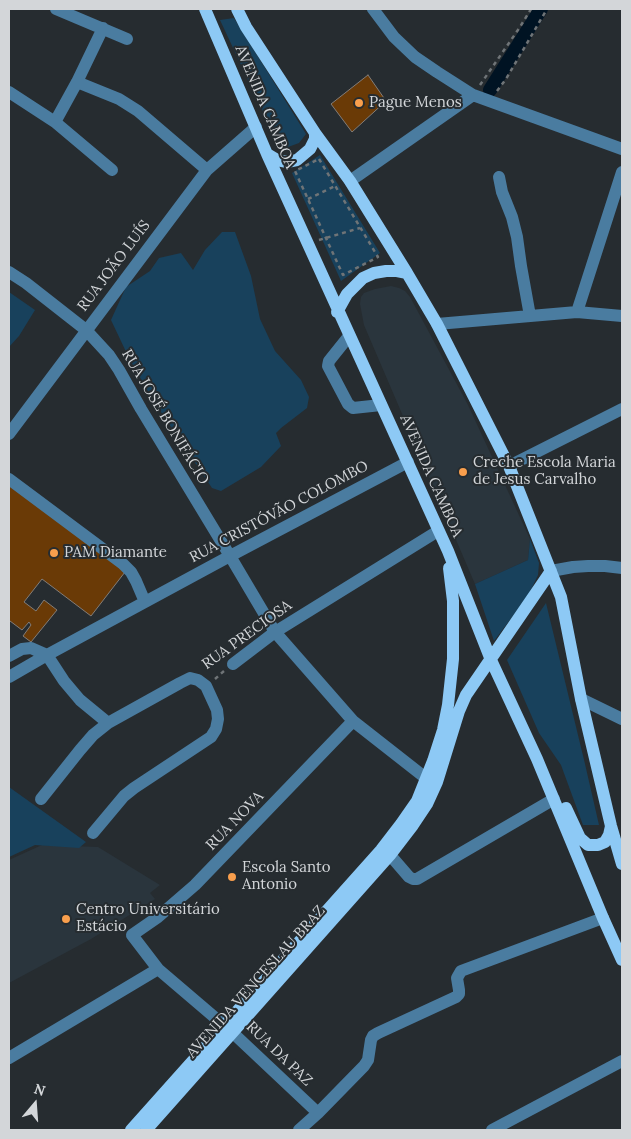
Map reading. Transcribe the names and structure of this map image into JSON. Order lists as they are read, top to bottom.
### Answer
{
  "streets": {
    "main road": ["AVENIDA CAMBOA", "AVENIDA VENCESLAU BRAZ"],
    "street": [
      "RUA JOÃO LUÍS",
      "RUA JOSÉ BONIFÁCIO",
      "RUA CRISTÓVÃO COLOMBO",
      "RUA PRECIOSA",
      "RUA NOVA",
      "RUA DA PAZ"
    ]
  },
  "crossings": [
    ["AVENIDA CAMBOA", "RUA JOÃO LUÍS"],
    ["AVENIDA CAMBOA", "RUA CRISTÓVÃO COLOMBO"],
    ["AVENIDA CAMBOA", "RUA PRECIOSA"],
    ["AVENIDA CAMBOA", "AVENIDA VENCESLAU BRAZ"],
    ["RUA JOÃO LUÍS", "RUA JOSÉ BONIFÁCIO"],
    ["RUA JOSÉ BONIFÁCIO", "RUA CRISTÓVÃO COLOMBO"],
    ["RUA JOSÉ BONIFÁCIO", "RUA PRECIOSA"],
    ["RUA JOSÉ BONIFÁCIO", "RUA NOVA"],
    ["RUA JOSÉ BONIFÁCIO", "AVENIDA VENCESLAU BRAZ"],
    ["RUA NOVA", "RUA DA PAZ"],
    ["AVENIDA VENCESLAU BRAZ", "RUA DA PAZ"]
  ],
  "places": [
    "Pague Menos",
    "Creche Escola Maria de Jesus Carvalho",
    "PAM Diamante",
    "Escola Santo Antonio",
    "Centro Universitário Estácio"
  ],
  "north": "top"
}
